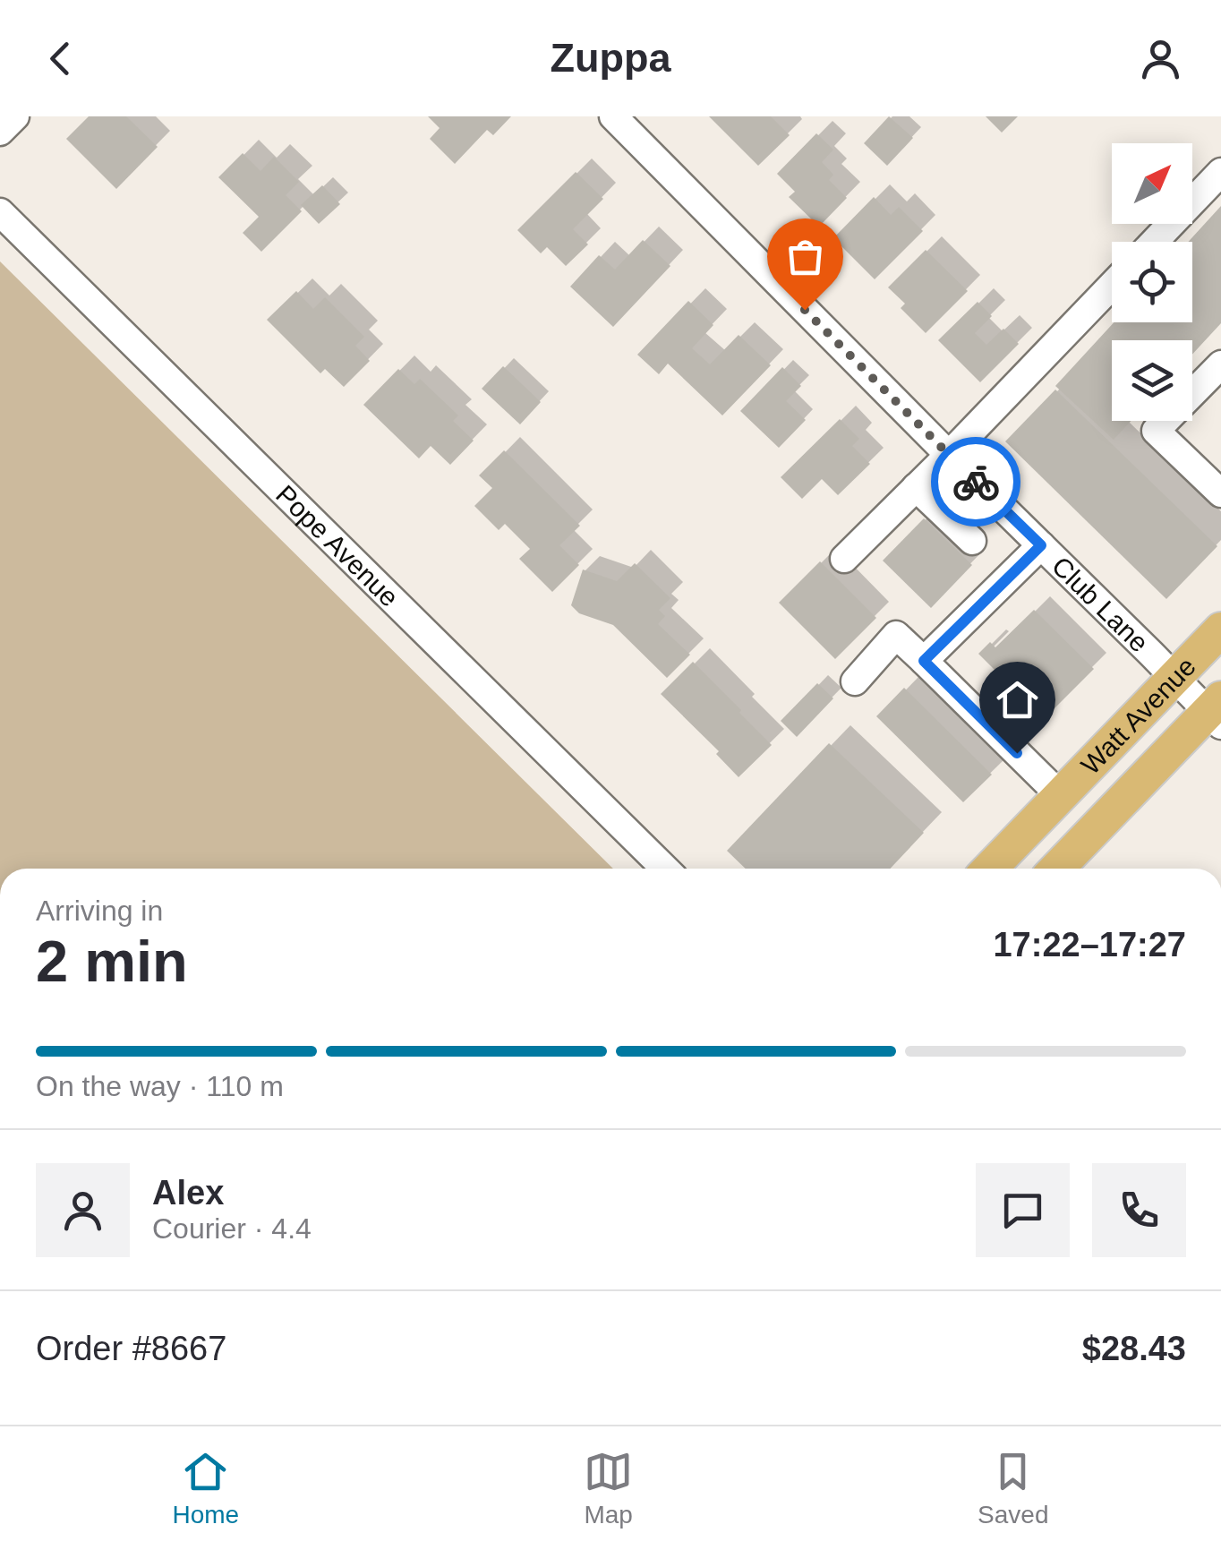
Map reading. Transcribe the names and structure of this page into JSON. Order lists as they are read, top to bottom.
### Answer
{
  "streets": {
    "main road": ["Watt Avenue"],
    "street": ["Pope Avenue", "Club Lane"]
  },
  "crossings": [
    ["Club Lane", "Watt Avenue"]
  ],
  "north": "top right",
  "page": {
    "header": "Zuppa",
    "heading": ["2 min", "Arriving in", "17:22–17:27"],
    "panel": [
      "Alex",
      "Courier · 4.4",
      "Order #8667",
      "$28.43"
    ],
    "bar": "On the way · 110 m",
    "tabs": ["Home", "Map", "Saved"]
  }
}
